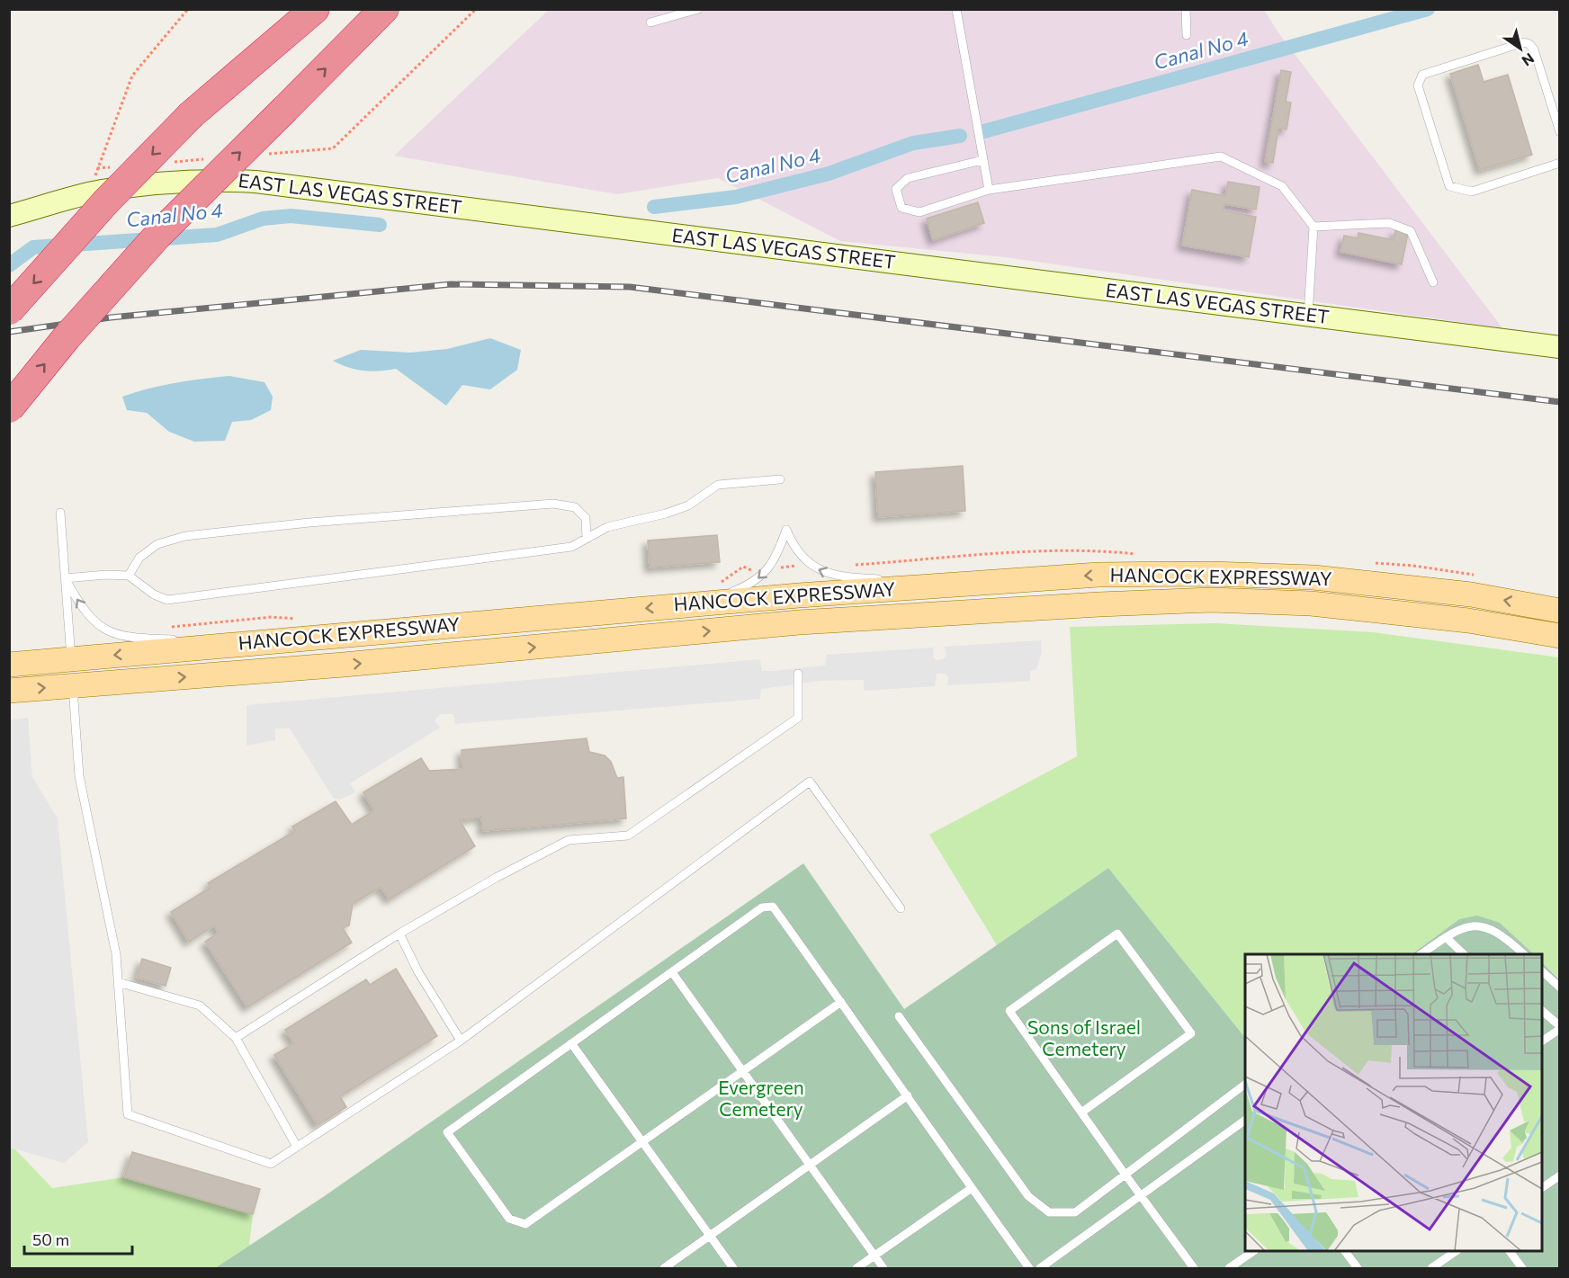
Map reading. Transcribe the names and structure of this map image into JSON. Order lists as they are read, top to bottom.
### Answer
{
  "streets": {
    "main road": ["HANCOCK EXPRESSWAY"],
    "street": ["EAST LAS VEGAS STREET"]
  },
  "water": ["Canal No 4"],
  "parks": ["Sons of Israel Cemetery", "Evergreen Cemetery"],
  "scale_bar": "50 m",
  "north": "bottom right"
}
